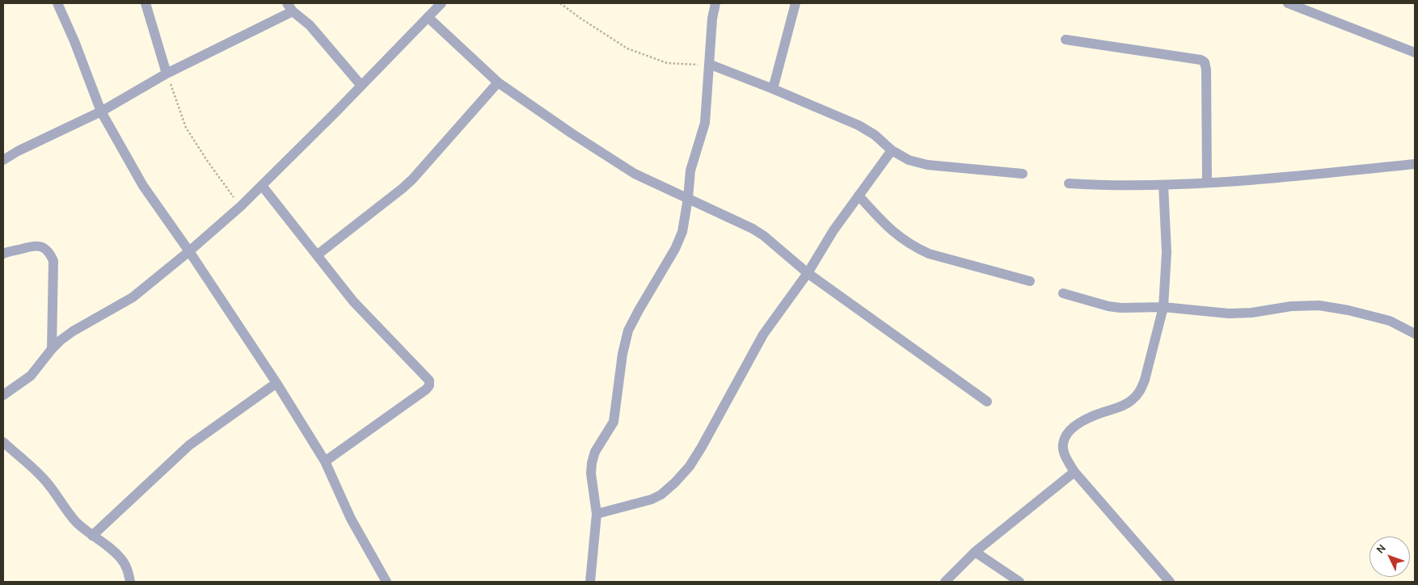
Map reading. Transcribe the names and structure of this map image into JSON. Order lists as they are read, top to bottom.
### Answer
{
  "north": "top left"
}
